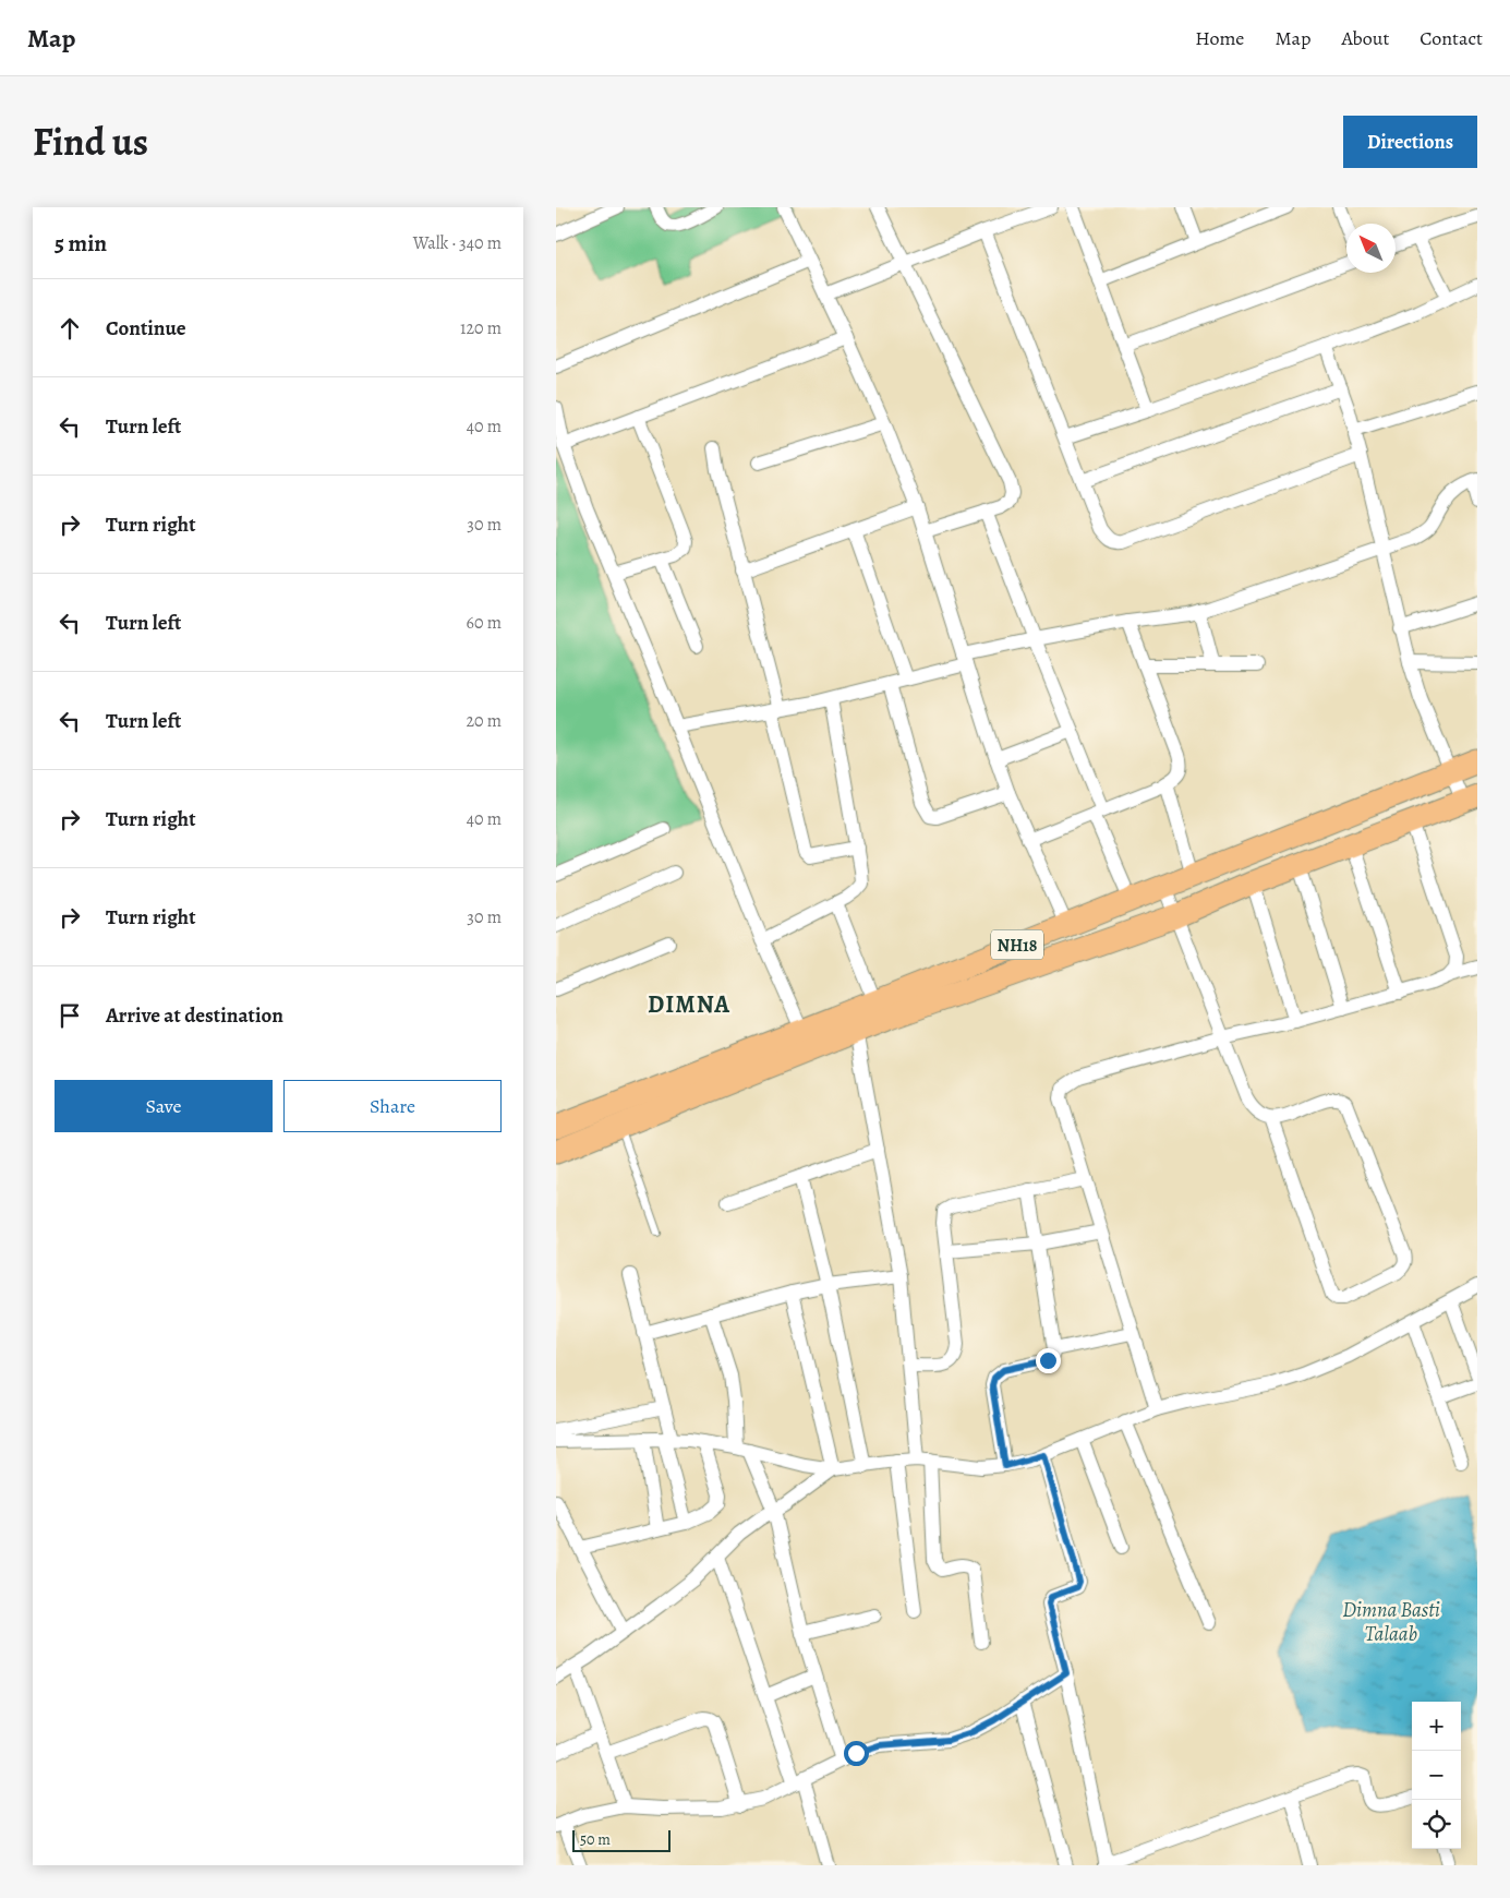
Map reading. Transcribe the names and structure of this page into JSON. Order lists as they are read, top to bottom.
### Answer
{
  "streets": {
    "highway": ["NH18"]
  },
  "districts": ["DIMNA"],
  "water": ["Dimna Basti Talaab"],
  "scale_bar": "50 m",
  "north": "top left",
  "page": {
    "header": "Map",
    "nav": [
      "Home",
      "Map",
      "About",
      "Contact"
    ],
    "title": "Find us",
    "buttons": [
      "Directions",
      ["Save", "Share"]
    ],
    "heading": ["5 min", "Walk · 340 m"],
    "list": [
      ["Continue", "120 m"],
      ["Turn left", "40 m"],
      ["Turn right", "30 m"],
      ["Turn left", "60 m"],
      ["Turn left", "20 m"],
      ["Turn right", "40 m"],
      ["Turn right", "30 m"],
      "Arrive at destination"
    ],
    "map_buttons": ["+", "−"],
    "scale": "50 m"
  }
}
